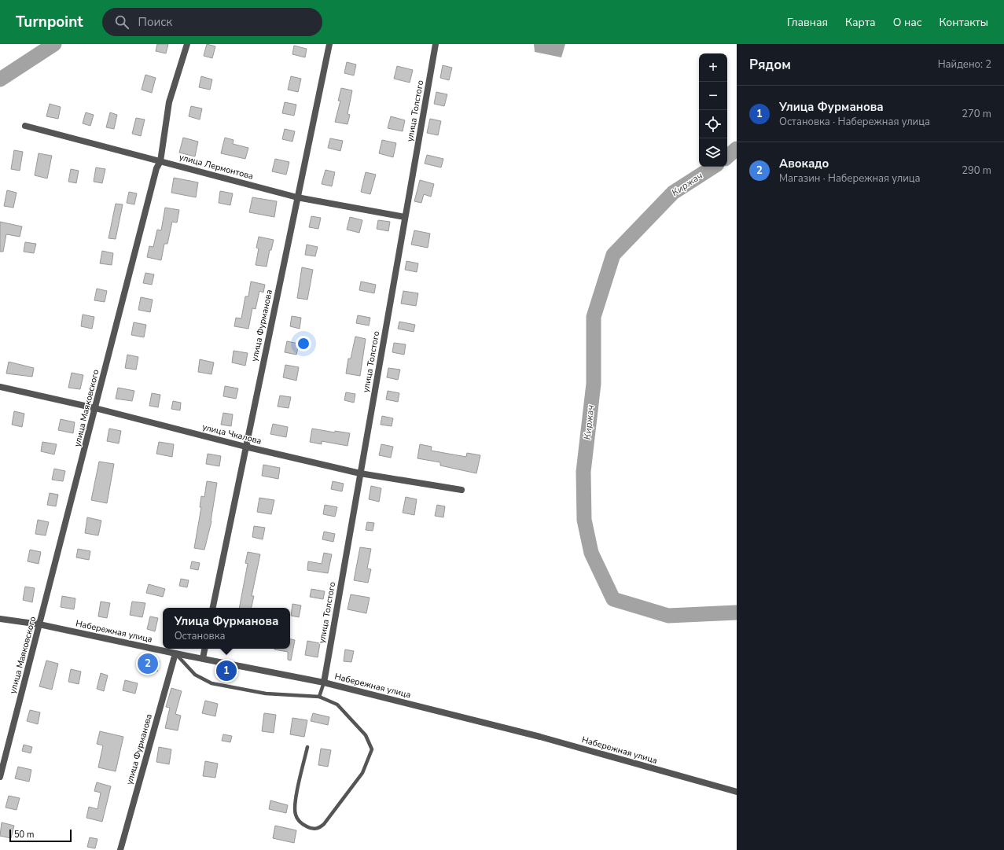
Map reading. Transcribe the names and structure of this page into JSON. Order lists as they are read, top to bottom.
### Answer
{
  "streets": {
    "street": [
      "улица Толстого",
      "улица Лермонтова",
      "улица Фурманова",
      "улица Маяковского",
      "улица Чкалова",
      "Набережная улица"
    ]
  },
  "crossings": [
    ["улица Толстого", "улица Лермонтова"],
    ["улица Толстого", "улица Чкалова"],
    ["улица Толстого", "Набережная улица"],
    ["улица Лермонтова", "улица Фурманова"],
    ["улица Лермонтова", "улица Маяковского"],
    ["улица Фурманова", "улица Чкалова"],
    ["улица Фурманова", "Набережная улица"],
    ["улица Маяковского", "улица Чкалова"],
    ["улица Маяковского", "Набережная улица"]
  ],
  "water": ["Киржач"],
  "scale_bar": "50 m",
  "page": {
    "header": "Turnpoint",
    "search": "Поиск",
    "nav": [
      "Главная",
      "Карта",
      "О нас",
      "Контакты"
    ],
    "heading": ["Рядом", "Найдено: 2"],
    "map_buttons": ["+", "−"],
    "list": [
      {
        "mark": "1",
        "name": "Улица Фурманова",
        "note": "Остановка · Набережная улица",
        "value": "270 m"
      },
      {
        "mark": "2",
        "name": "Авокадо",
        "note": "Магазин · Набережная улица",
        "value": "290 m"
      }
    ],
    "popup": ["Улица Фурманова", "Остановка"],
    "pins": ["2", "1"],
    "scale": "50 m"
  }
}
